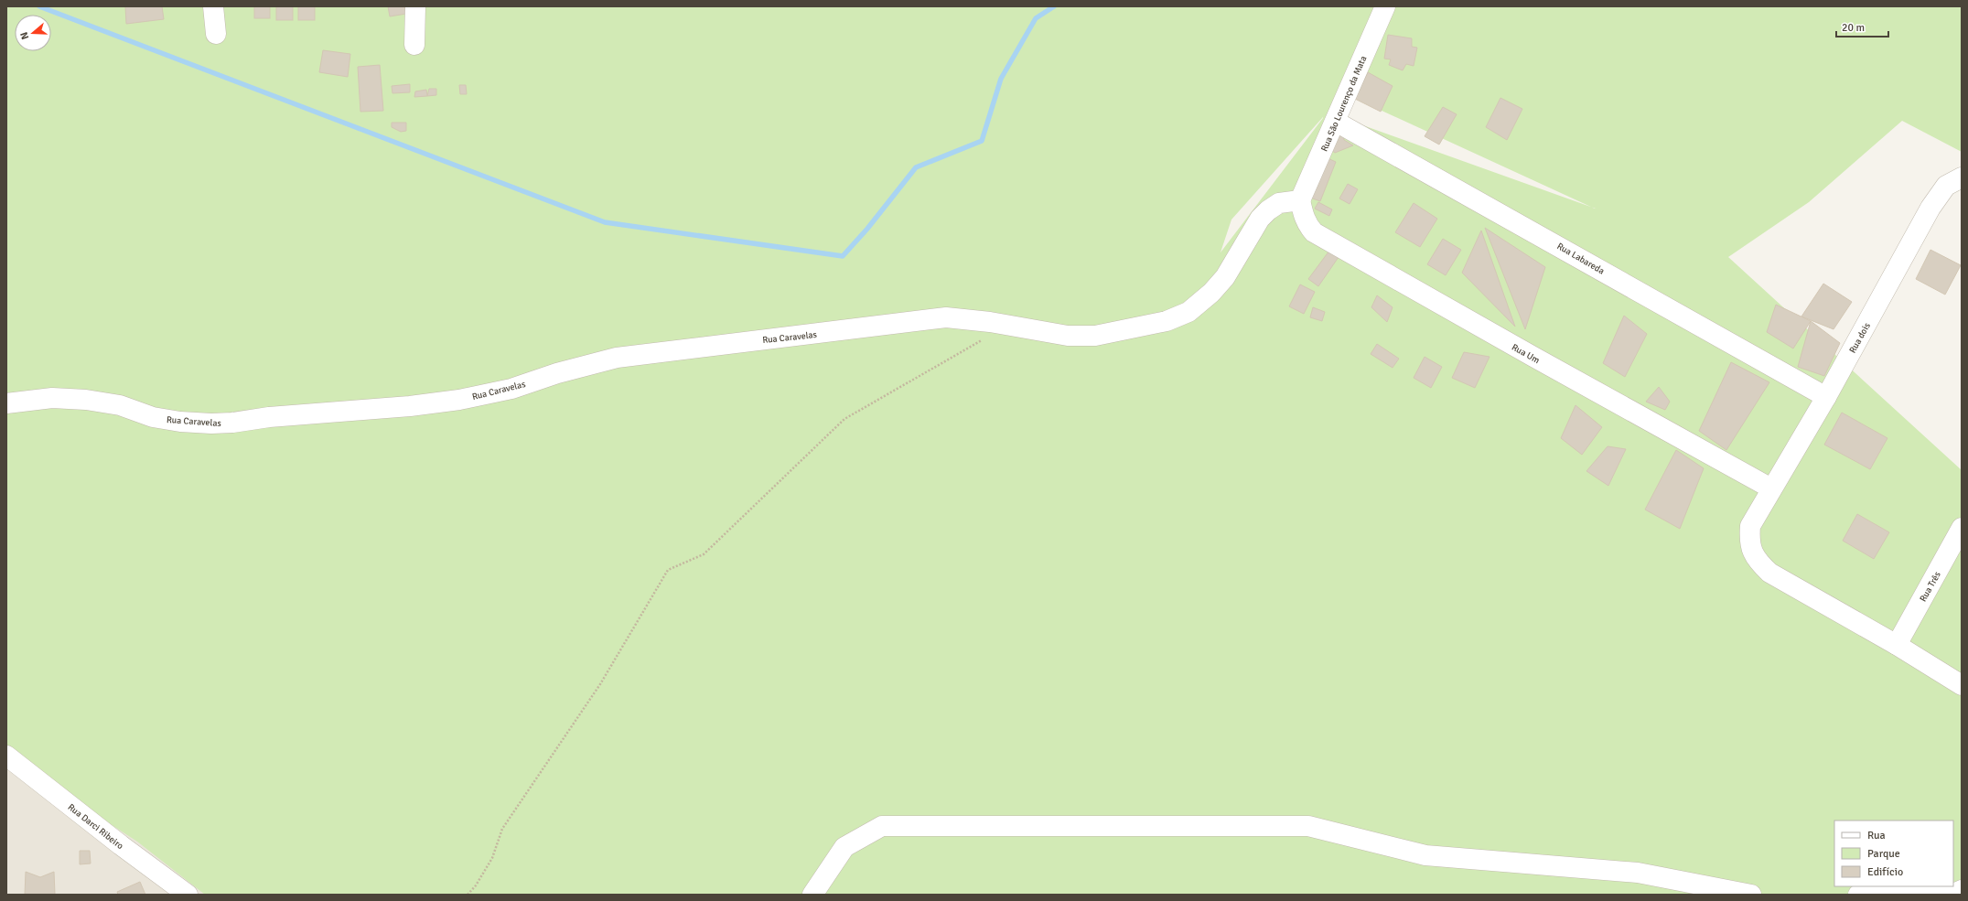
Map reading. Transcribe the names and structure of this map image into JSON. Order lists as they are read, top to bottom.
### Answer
{
  "streets": {
    "street": [
      "Rua São Lourenço da Mata",
      "Rua Labareda",
      "Rua Caravelas",
      "Rua dois",
      "Rua Um",
      "Rua Três",
      "Rua Darci Ribeiro"
    ]
  },
  "crossings": [
    ["Rua São Lourenço da Mata", "Rua Labareda"],
    ["Rua São Lourenço da Mata", "Rua Caravelas"],
    ["Rua São Lourenço da Mata", "Rua Um"],
    ["Rua Labareda", "Rua dois"],
    ["Rua Caravelas", "Rua Um"],
    ["Rua dois", "Rua Um"],
    ["Rua dois", "Rua Três"]
  ],
  "legend": ["Rua", "Parque", "Edifício"],
  "scale_bar": "20 m",
  "north": "left"
}
